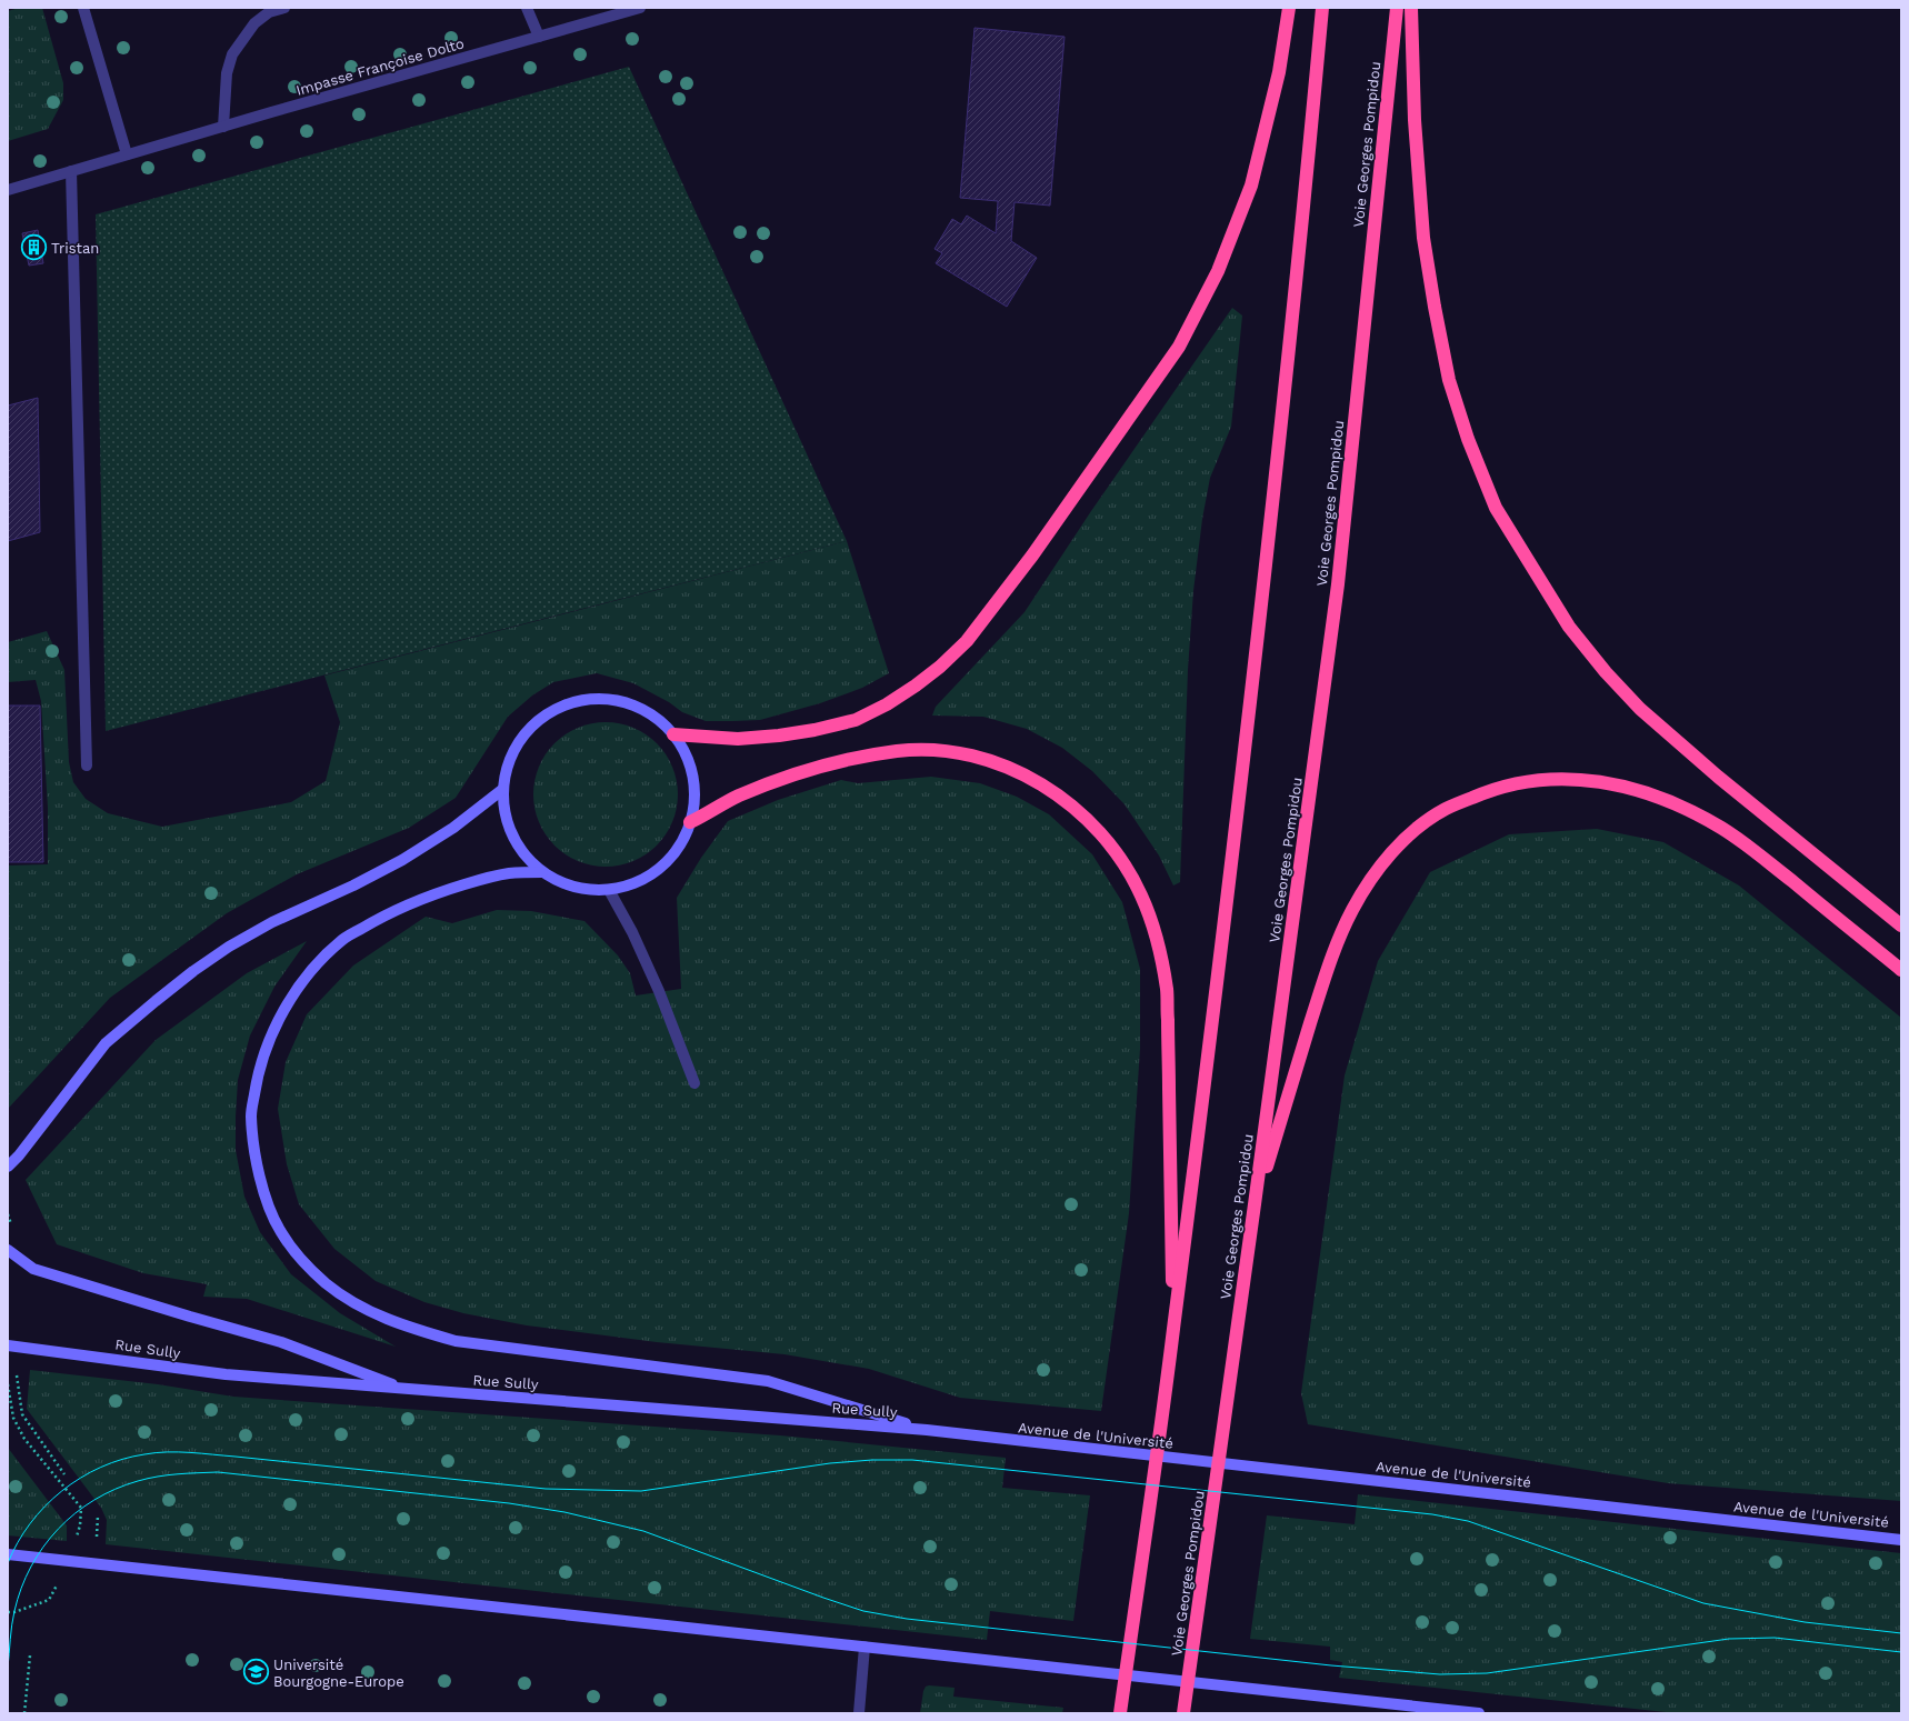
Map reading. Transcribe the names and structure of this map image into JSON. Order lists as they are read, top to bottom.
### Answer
{
  "streets": {
    "highway": ["Voie Georges Pompidou"],
    "main road": ["Rue Sully", "Avenue de l'Université"],
    "street": ["Impasse Françoise Dolto"]
  },
  "crossings": [
    ["Rue Sully", "Avenue de l'Université"]
  ],
  "places": {
    "building": ["Tristan"],
    "school or university": ["Université Bourgogne-Europe"]
  }
}
